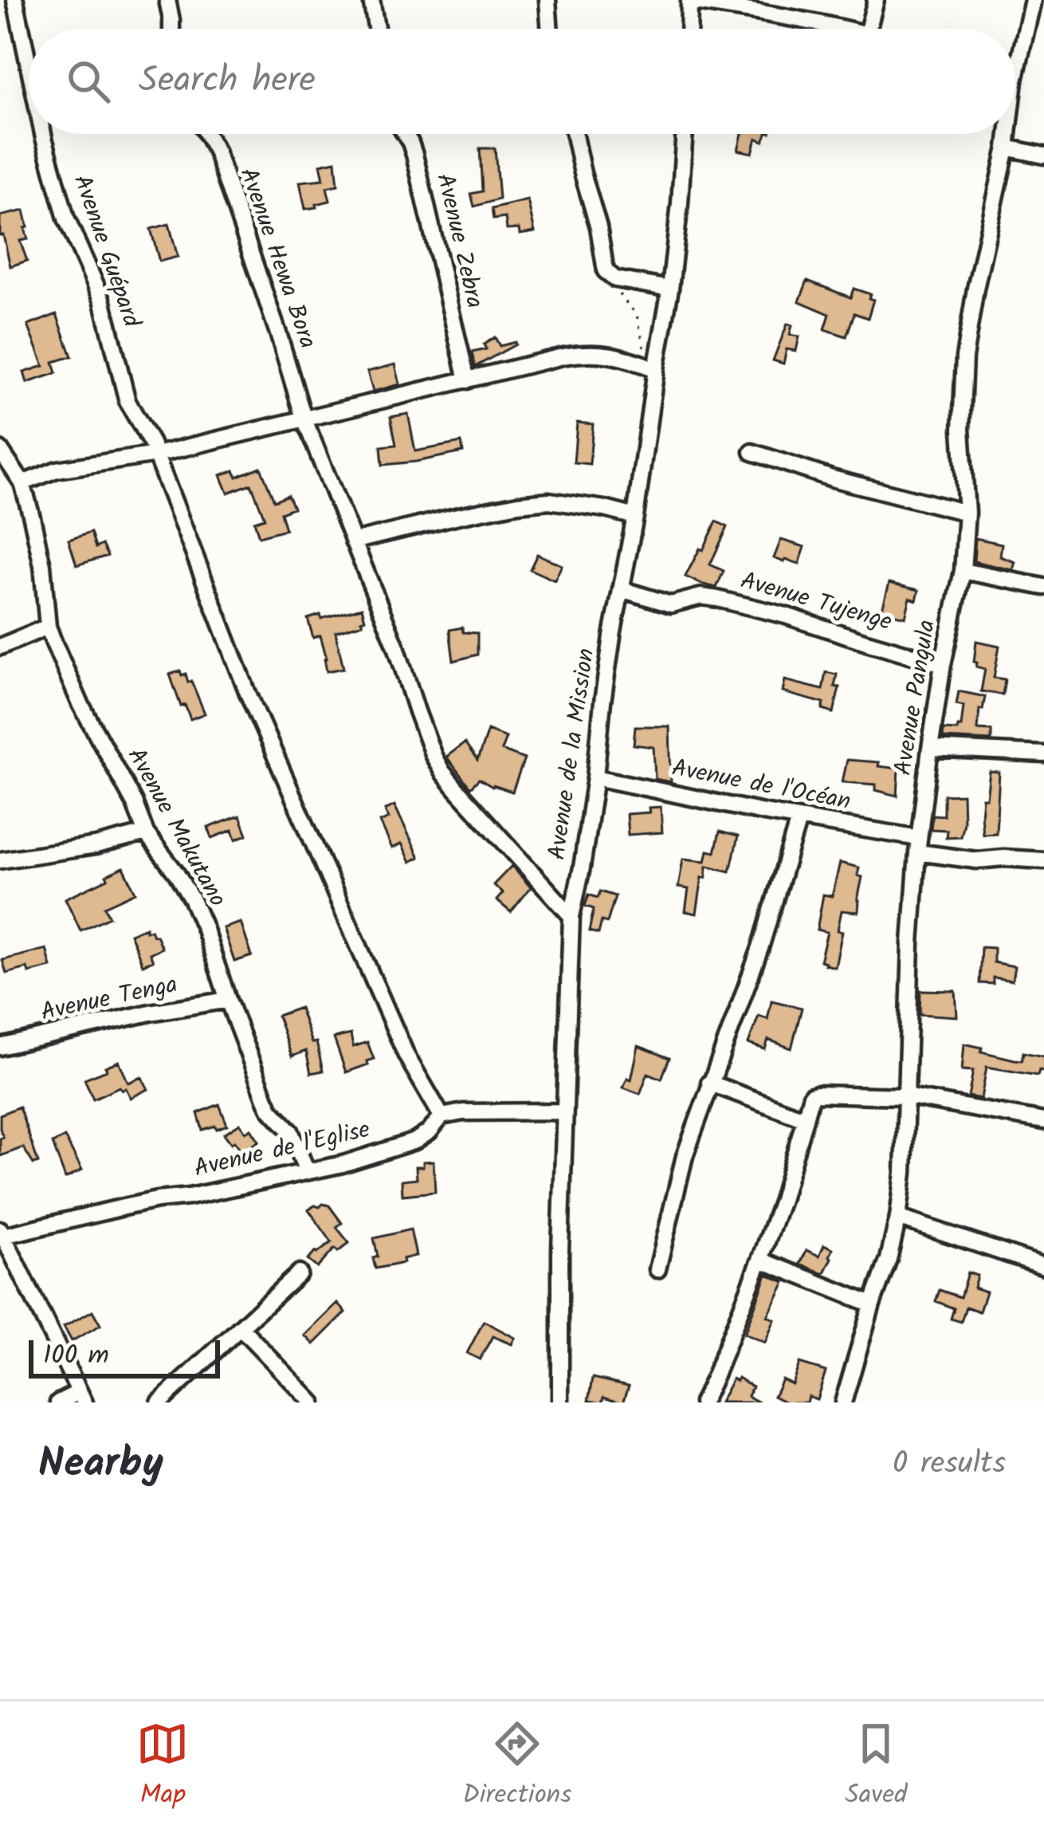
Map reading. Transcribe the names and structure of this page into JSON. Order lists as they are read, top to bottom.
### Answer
{
  "streets": {
    "street": [
      "Avenue Zebra",
      "Avenue Guépard",
      "Avenue Hewa Bora",
      "Avenue Tujenge",
      "Avenue Pangula",
      "Avenue de la Mission",
      "Avenue de l'Océan",
      "Avenue Makutano",
      "Avenue Tenga",
      "Avenue de l'Eglise"
    ]
  },
  "crossings": [
    ["Avenue Guépard", "Avenue de l'Eglise"],
    ["Avenue Hewa Bora", "Avenue de la Mission"],
    ["Avenue Tujenge", "Avenue Pangula"],
    ["Avenue Tujenge", "Avenue de la Mission"],
    ["Avenue Pangula", "Avenue de l'Océan"],
    ["Avenue de la Mission", "Avenue de l'Océan"],
    ["Avenue Makutano", "Avenue Tenga"],
    ["Avenue Makutano", "Avenue de l'Eglise"]
  ],
  "scale_bar": "100 m",
  "page": {
    "search": "Search here",
    "scale": "100 m",
    "heading": ["Nearby", "0 results"],
    "nav": ["Map", "Directions", "Saved"]
  }
}
